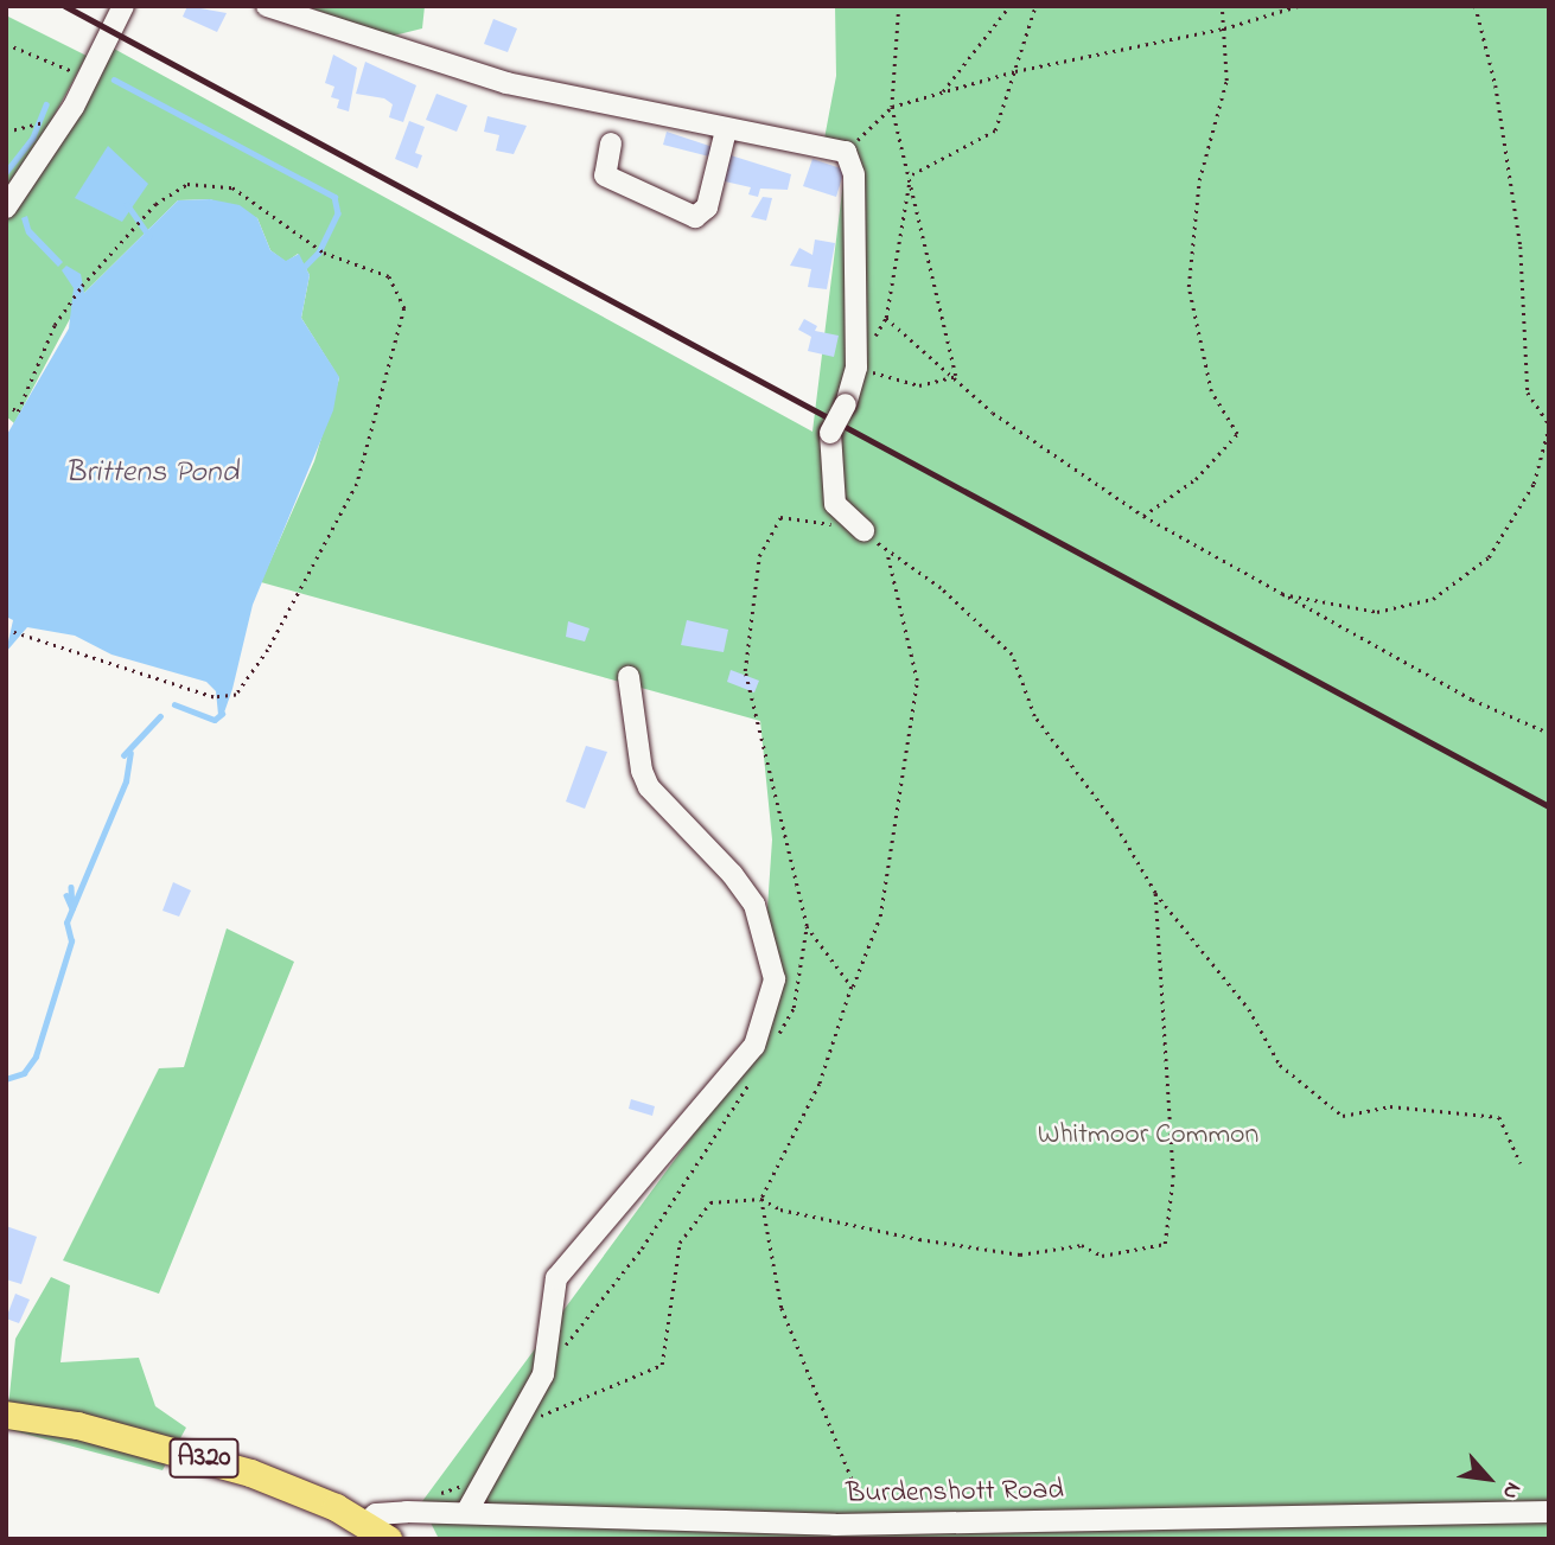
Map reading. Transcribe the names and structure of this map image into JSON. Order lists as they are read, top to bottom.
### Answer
{
  "streets": {
    "main road": ["A320"],
    "street": ["Burdenshott Road"]
  },
  "crossings": [
    ["A320", "Burdenshott Road"]
  ],
  "water": ["Brittens Pond"],
  "parks": ["Whitmoor Common"],
  "north": "bottom right"
}
